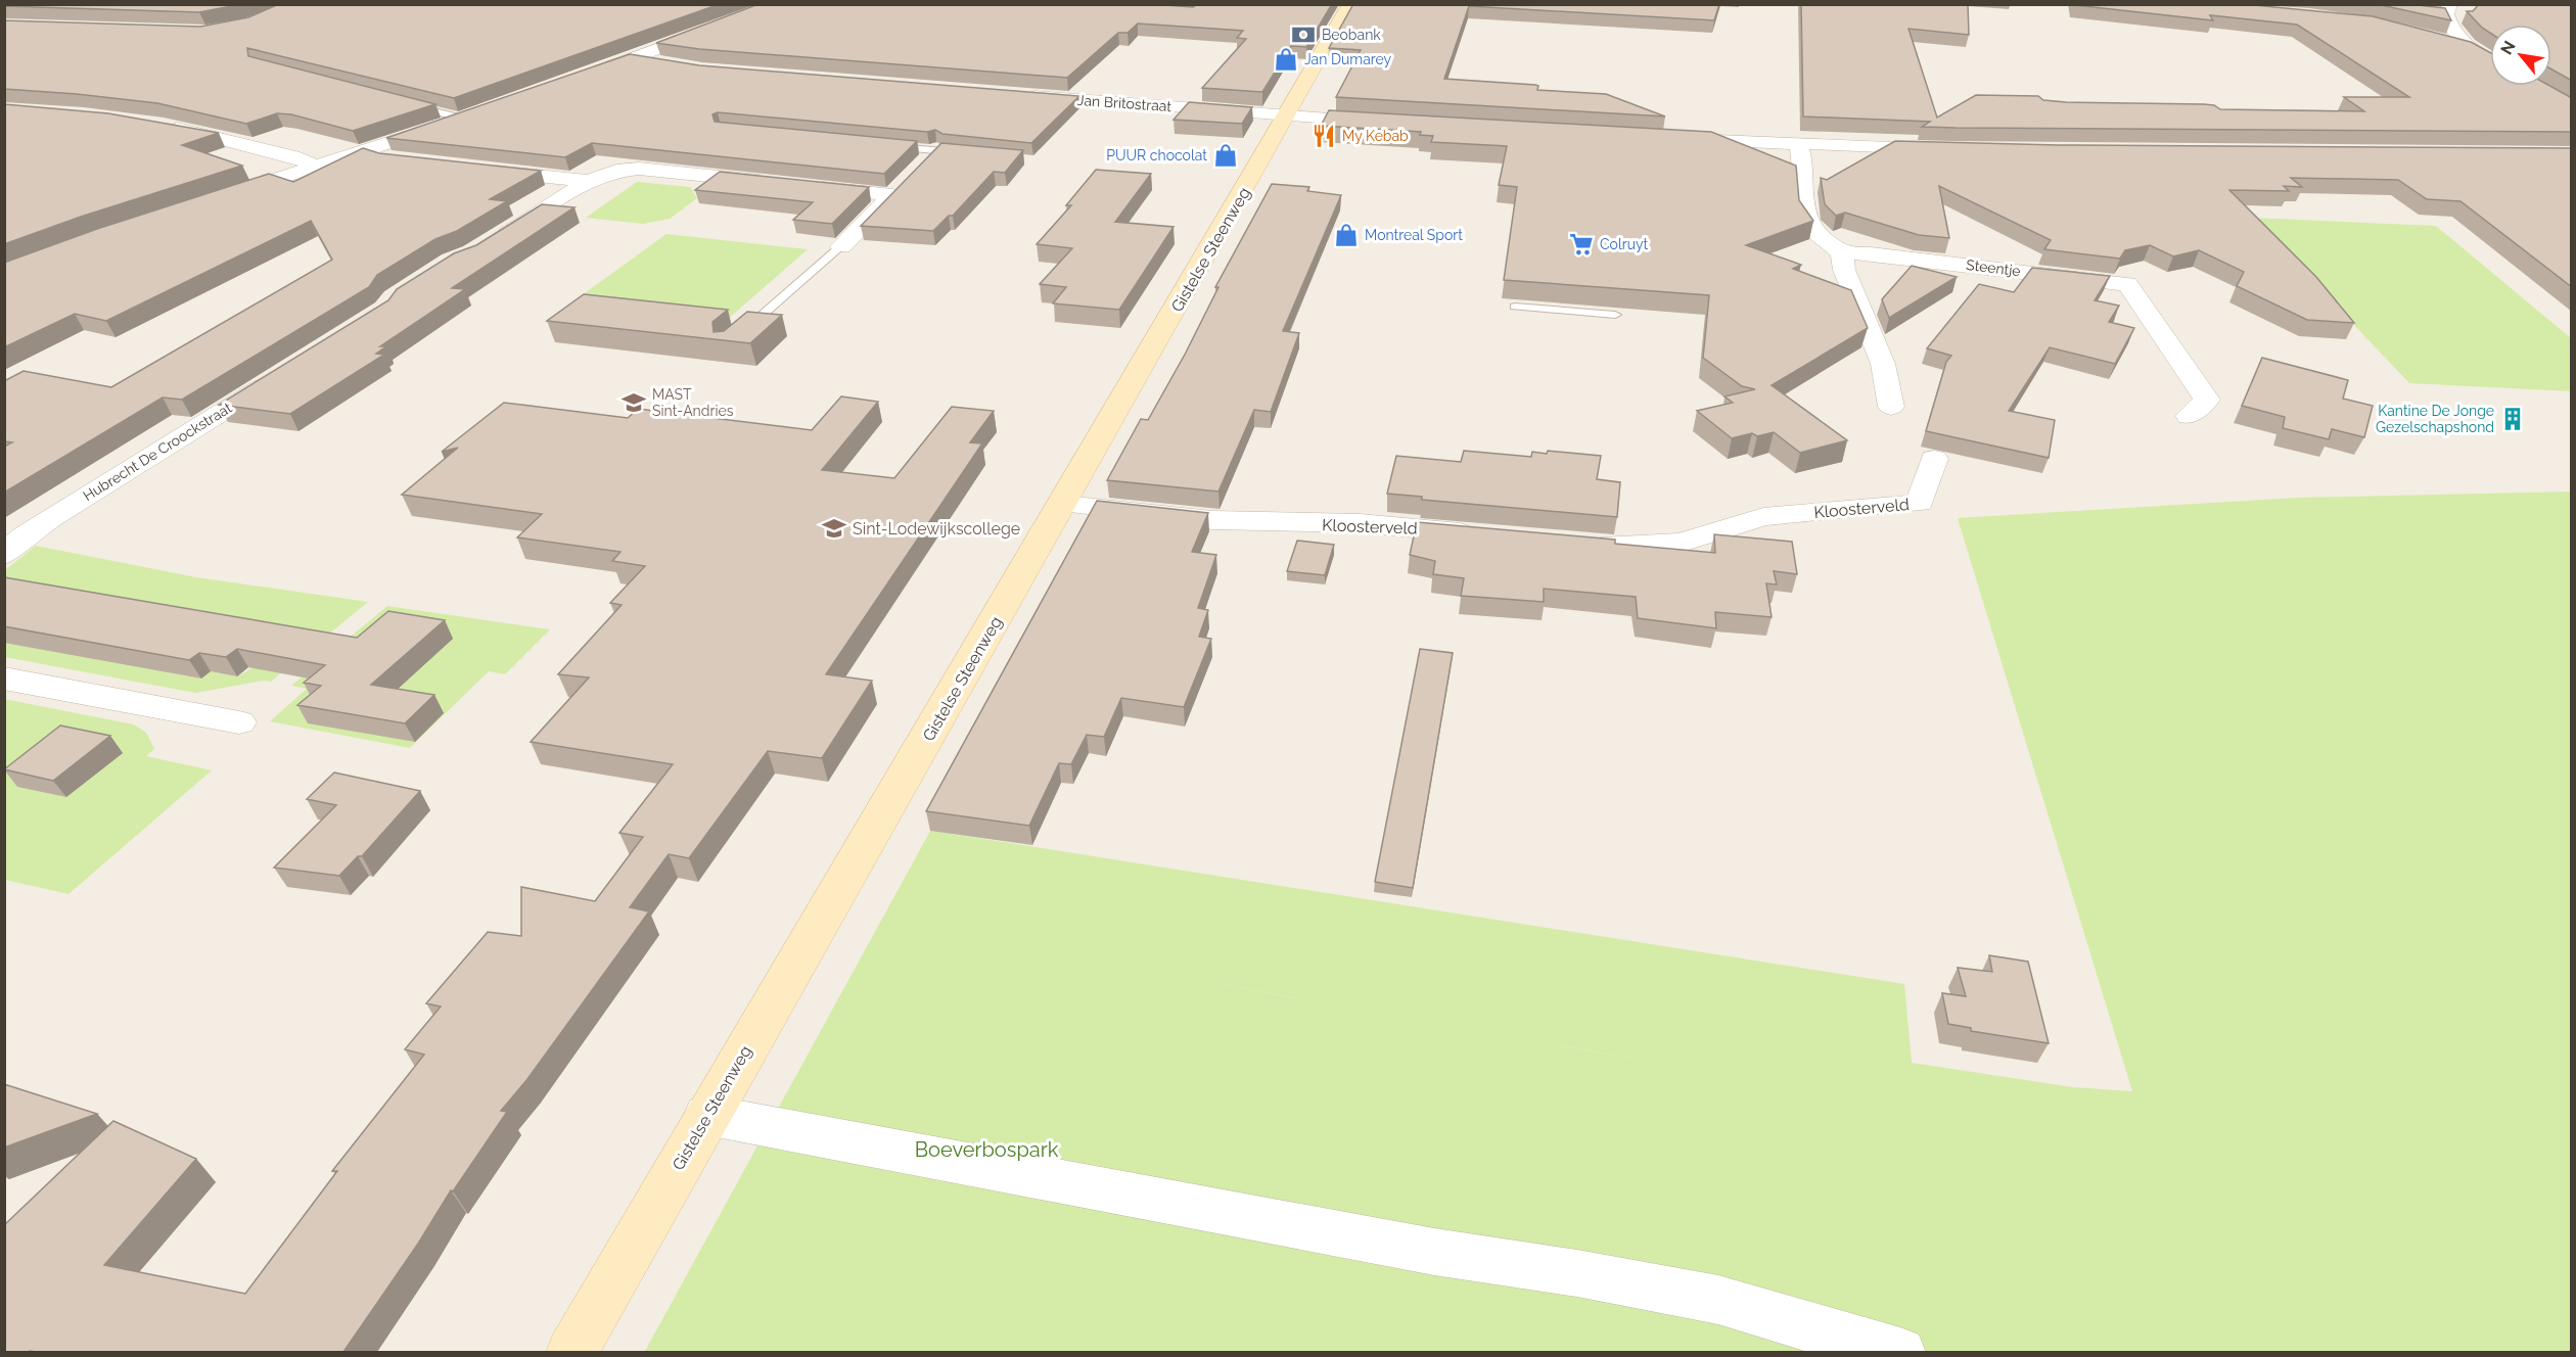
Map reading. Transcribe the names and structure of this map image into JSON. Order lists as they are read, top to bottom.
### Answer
{
  "streets": {
    "main road": ["Gistelse Steenweg"],
    "street": [
      "Jan Britostraat",
      "Steentje",
      "Hubrecht De Croockstraat",
      "Kloosterveld"
    ]
  },
  "crossings": [
    ["Jan Britostraat", "Gistelse Steenweg"],
    ["Gistelse Steenweg", "Kloosterveld"]
  ],
  "parks": ["Boeverbospark"],
  "places": {
    "bank": ["Beobank"],
    "shop": ["Jan Dumarey", "PUUR chocolat", "Montreal Sport"],
    "restaurant": ["My Kebab"],
    "supermarket": ["Colruyt"],
    "school or university": ["MAST Sint-Andries", "Sint-Lodewijkscollege"],
    "building": ["Kantine De Jonge Gezelschapshond"]
  },
  "north": "top left"
}
